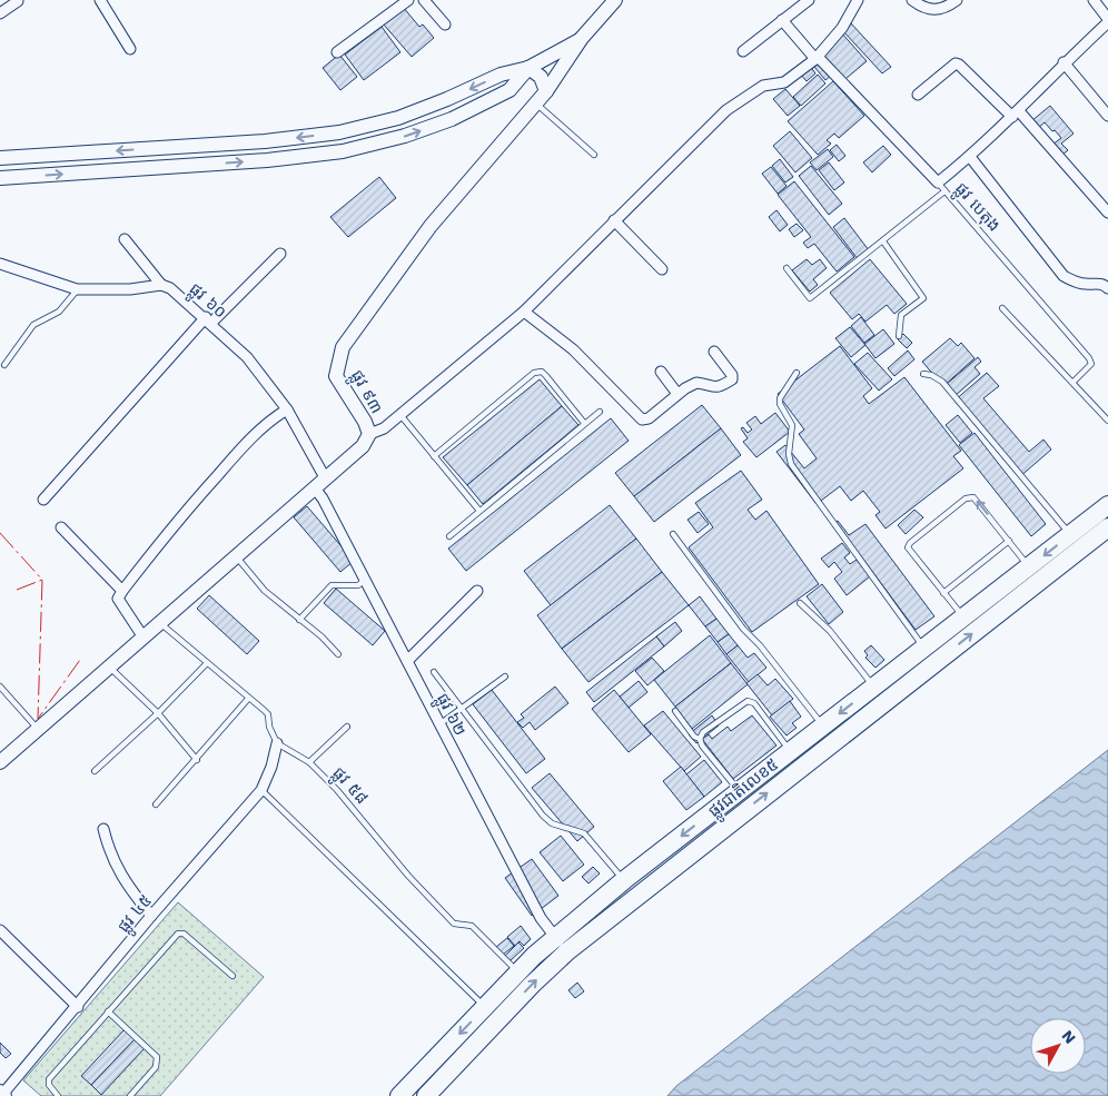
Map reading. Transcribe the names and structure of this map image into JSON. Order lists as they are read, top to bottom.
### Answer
{
  "streets": {
    "highway": ["ផ្លូវជាតិលេខ៥"],
    "street": [
      "ផ្លូវ បេតុង",
      "ផ្លូវ ៦០",
      "ផ្លូវ ៩៣",
      "ផ្លូវ ៦២",
      "ផ្លូវ ៤៥"
    ],
    "lane": ["ផ្លូវ ៥៨"]
  },
  "crossings": [
    ["ផ្លូវ ៦០", "ផ្លូវ ៩៣"],
    ["ផ្លូវ ៦០", "ផ្លូវ ៦២"],
    ["ផ្លូវ ៩៣", "ផ្លូវ ៦២"],
    ["ផ្លូវ ៦២", "ផ្លូវជាតិលេខ៥"],
    ["ផ្លូវ ៥៨", "ផ្លូវជាតិលេខ៥"],
    ["ផ្លូវ ៥៨", "ផ្លូវ ៤៥"]
  ],
  "north": "top right"
}
